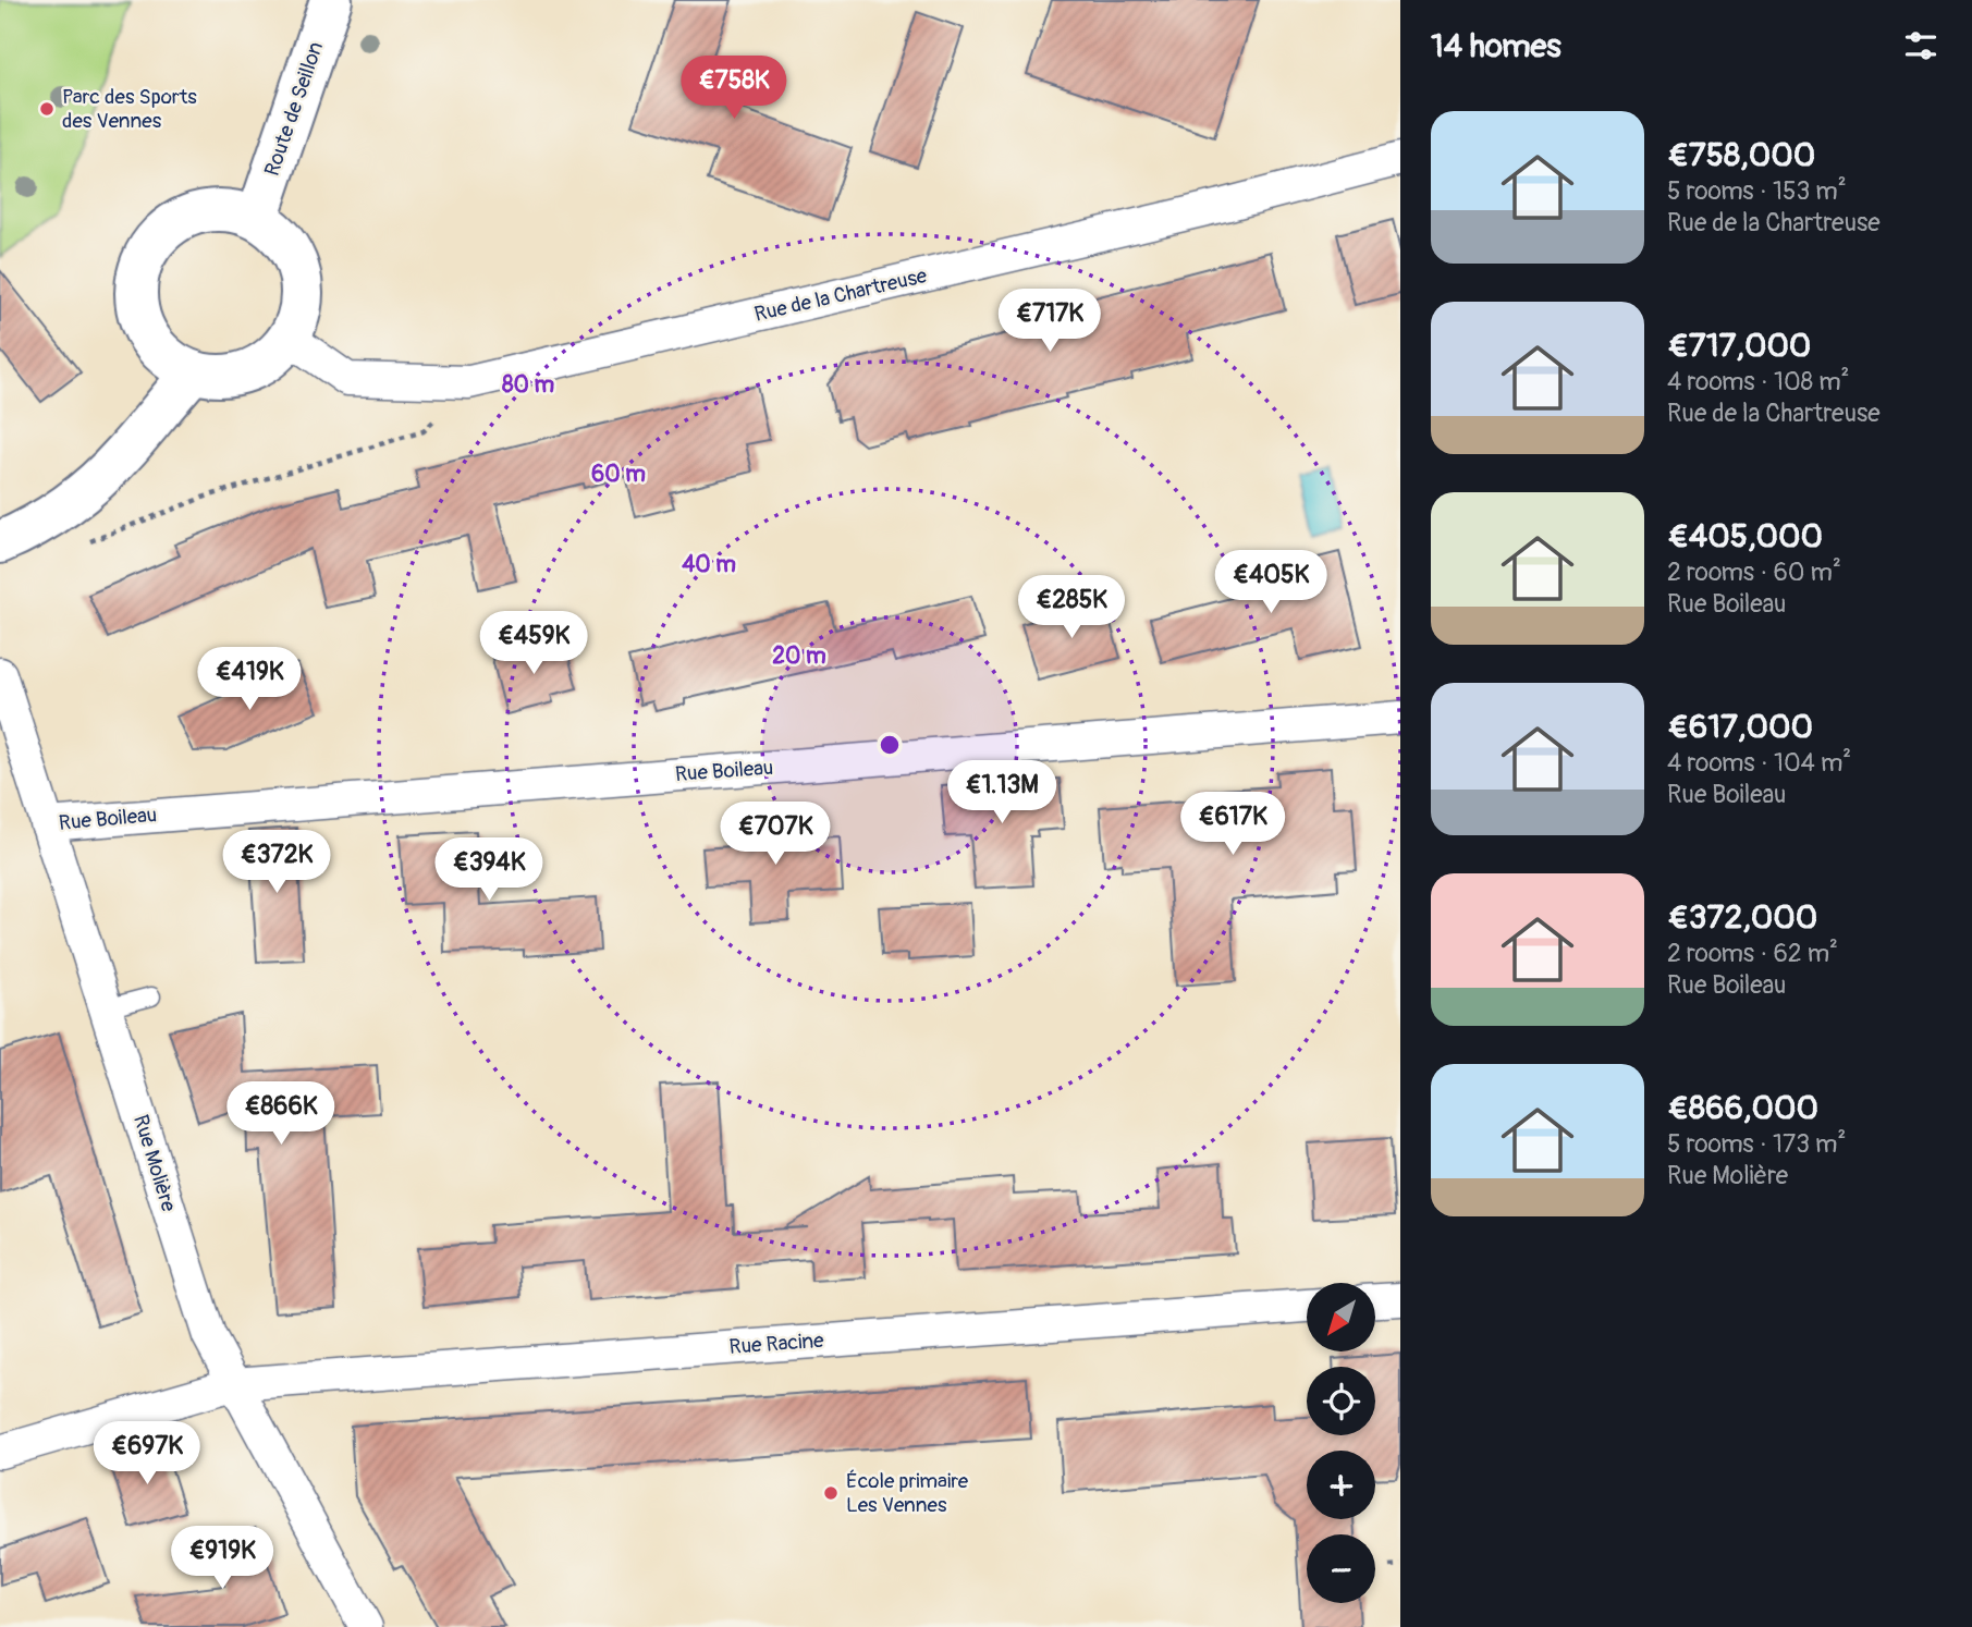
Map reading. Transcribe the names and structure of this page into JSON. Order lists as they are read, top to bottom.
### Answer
{
  "streets": {
    "street": [
      "Route de Seillon",
      "Rue de la Chartreuse",
      "Rue Boileau",
      "Rue Molière",
      "Rue Racine"
    ]
  },
  "crossings": [
    ["Route de Seillon", "Rue de la Chartreuse"],
    ["Rue Boileau", "Rue Molière"],
    ["Rue Molière", "Rue Racine"]
  ],
  "places": ["Parc des Sports des Vennes", "École primaire Les Vennes"],
  "north": "bottom left",
  "page": {
    "heading": "14 homes",
    "price": [
      "€758K",
      "€717K",
      "€405K",
      "€285K",
      "€459K",
      "€419K",
      "€1.13M",
      "€617K",
      "€707K",
      "€372K",
      "€394K",
      "€866K",
      "€697K",
      "€919K"
    ],
    "list": [
      {
        "name": "€758,000",
        "note": "5 rooms · 153 m² · Rue de la Chartreuse"
      },
      {
        "name": "€717,000",
        "note": "4 rooms · 108 m² · Rue de la Chartreuse"
      },
      {
        "name": "€405,000",
        "note": "2 rooms · 60 m² · Rue Boileau"
      },
      {
        "name": "€617,000",
        "note": "4 rooms · 104 m² · Rue Boileau"
      },
      {
        "name": "€372,000",
        "note": "2 rooms · 62 m² · Rue Boileau"
      },
      {
        "name": "€866,000",
        "note": "5 rooms · 173 m² · Rue Molière"
      }
    ],
    "map_buttons": ["+", "−"]
  },
  "rings": [
    "80 m",
    "60 m",
    "40 m",
    "20 m"
  ]
}
